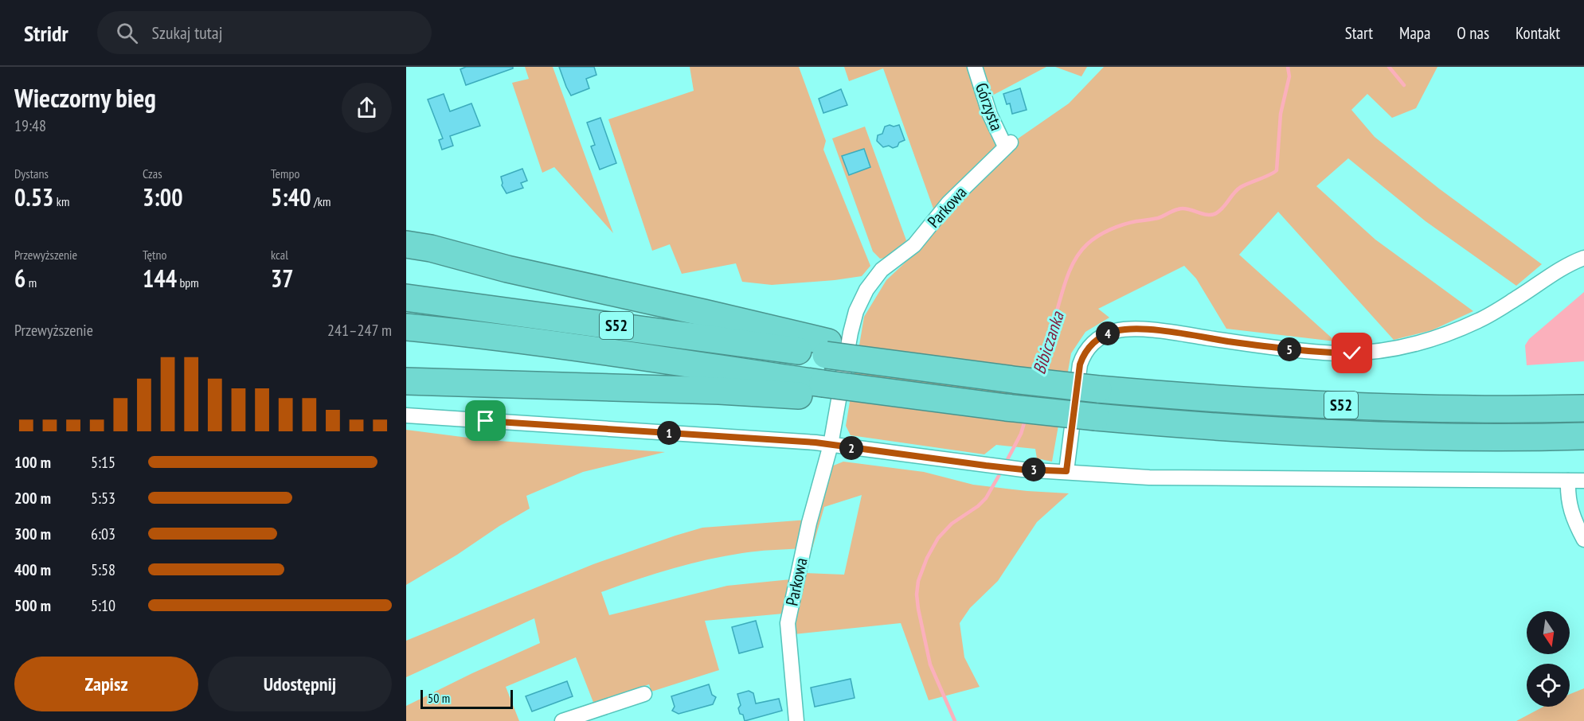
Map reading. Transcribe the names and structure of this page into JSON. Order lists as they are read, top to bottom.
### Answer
{
  "streets": {
    "highway": ["S52"],
    "street": ["Górzysta", "Parkowa"]
  },
  "crossings": [
    ["Górzysta", "Parkowa"]
  ],
  "water": ["Bibiczanka"],
  "scale_bar": "50 m",
  "north": "bottom",
  "page": {
    "header": "Stridr",
    "search": "Szukaj tutaj",
    "nav": [
      "Start",
      "Mapa",
      "O nas",
      "Kontakt"
    ],
    "heading": ["Wieczorny bieg", "19:48"],
    "stats": [
      ["Dystans", "0.53 km"],
      ["Czas", "3:00"],
      ["Tempo", "5:40 /km"],
      ["Przewyższenie", "6 m"],
      ["Tętno", "144 bpm"],
      ["kcal", "37"]
    ],
    "chart": ["Przewyższenie", "241–247 m"],
    "pins": [
      "4",
      "5",
      "1",
      "2",
      "3"
    ],
    "list": [
      {
        "name": "100 m",
        "note": "5:15"
      },
      {
        "name": "200 m",
        "note": "5:53"
      },
      {
        "name": "300 m",
        "note": "6:03"
      },
      {
        "name": "400 m",
        "note": "5:58"
      },
      {
        "name": "500 m",
        "note": "5:10"
      }
    ],
    "buttons": ["Zapisz", "Udostępnij"],
    "scale": "50 m"
  }
}
